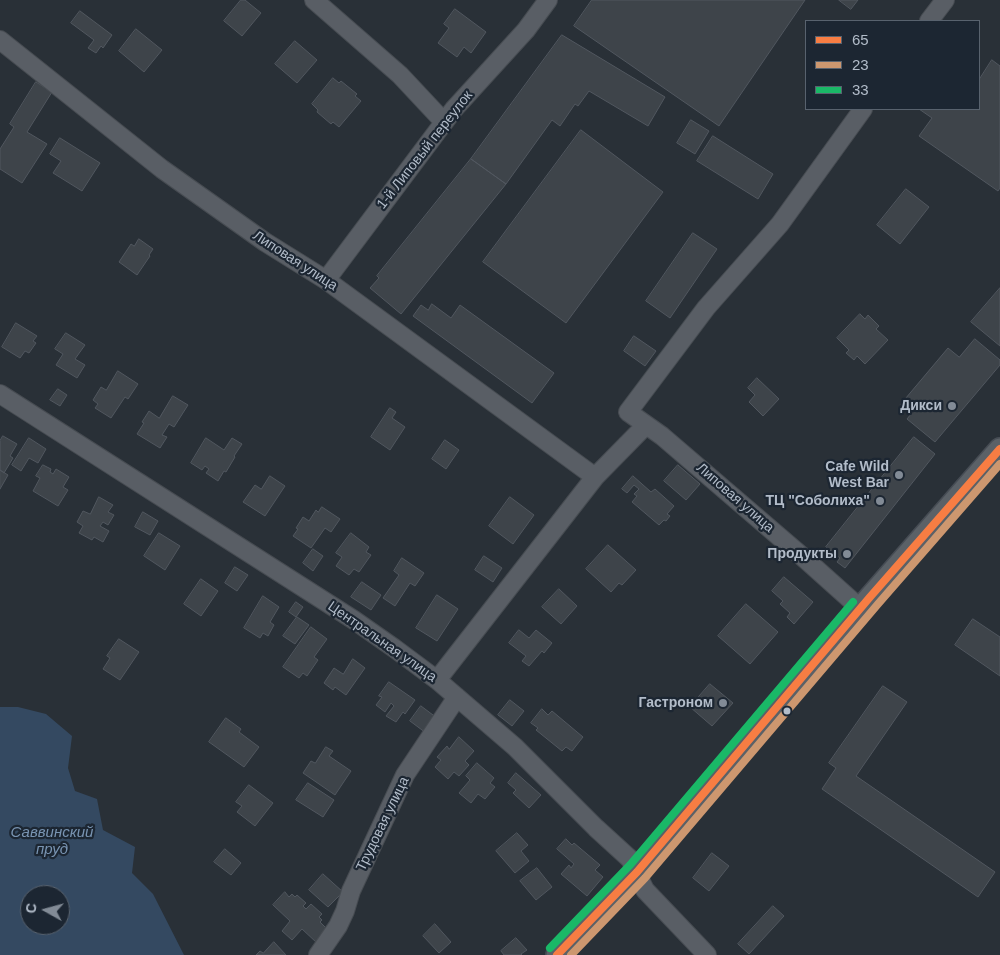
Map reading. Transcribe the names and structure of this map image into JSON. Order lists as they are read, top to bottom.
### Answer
{
  "streets": {
    "street": [
      "1-й Липовый переулок",
      "Липовая улица",
      "Центральная улица",
      "Трудовая улица"
    ]
  },
  "crossings": [
    ["1-й Липовый переулок", "Липовая улица"],
    ["Центральная улица", "Трудовая улица"]
  ],
  "water": ["Саввинский пруд"],
  "places": [
    "Дикси",
    "Cafe Wild West Bar",
    "ТЦ \"Соболиха\"",
    "Продукты",
    "Гастроном"
  ],
  "lines": ["transit line 65", "transit line 23", "transit line 33"],
  "legend": ["65", "23", "33"],
  "north": "left"
}
